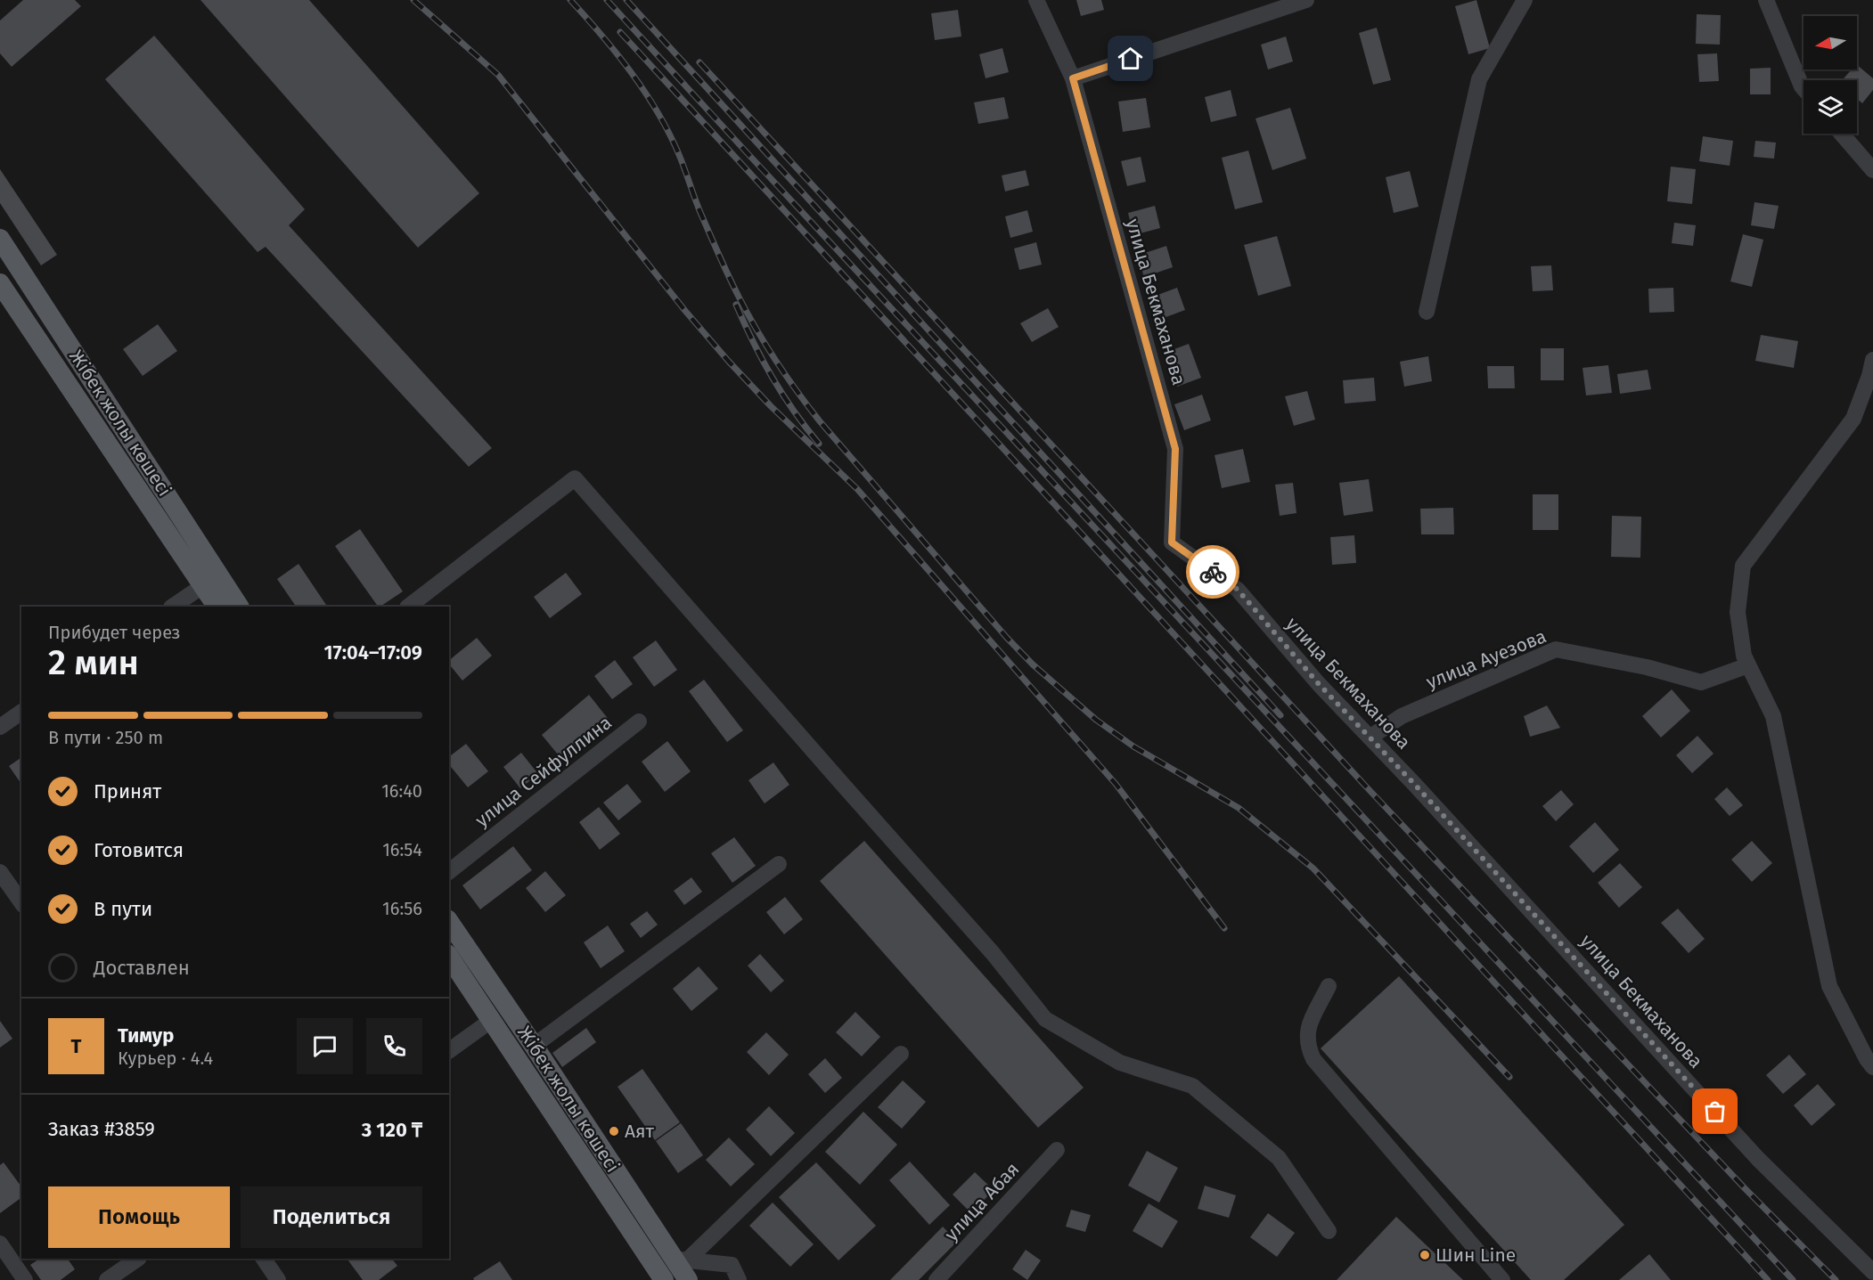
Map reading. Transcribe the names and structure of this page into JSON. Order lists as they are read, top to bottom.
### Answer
{
  "streets": {
    "main road": ["Жібек жолы көшесі"],
    "street": [
      "улица Бекмаханова",
      "улица Ауезова",
      "улица Сейфуллина",
      "улица Абая"
    ]
  },
  "crossings": [
    ["улица Бекмаханова", "улица Ауезова"]
  ],
  "places": ["Аят", "Шин Line"],
  "north": "left",
  "page": {
    "heading": ["2 мин", "Прибудет через", "17:04–17:09"],
    "panel": [
      "Тимур",
      "Курьер · 4.4",
      "Заказ #3859",
      "3 120 ₸"
    ],
    "bar": "В пути · 250 m",
    "list": [
      ["Принят", "16:40"],
      ["Готовится", "16:54"],
      ["В пути", "16:56"],
      "Доставлен"
    ],
    "round": "Т",
    "buttons": ["Помощь", "Поделиться"]
  }
}
